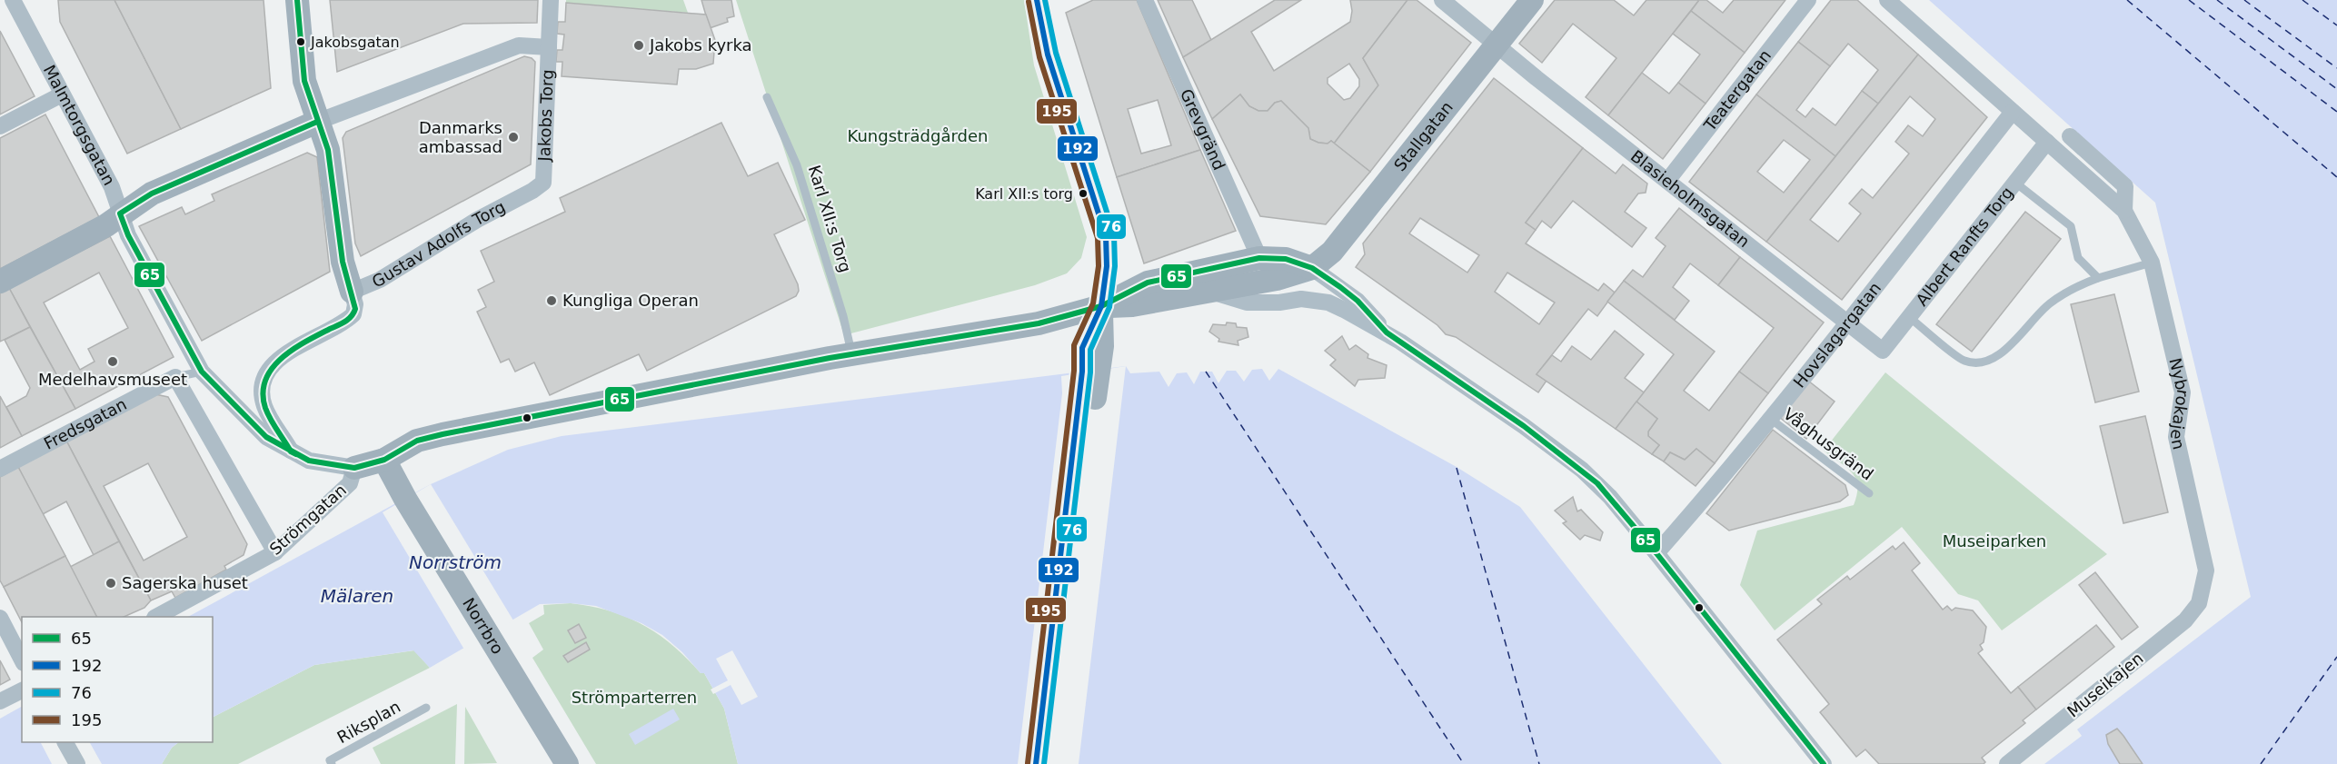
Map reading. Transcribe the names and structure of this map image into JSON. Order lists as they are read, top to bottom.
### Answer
{
  "streets": {
    "street": [
      "Teatergatan",
      "Jakobs Torg",
      "Malmtorgsgatan",
      "Grevgränd",
      "Stallgatan",
      "Blasieholmsgatan",
      "Gustav Adolfs Torg",
      "Albert Ranfts Torg",
      "Hovslagargatan",
      "Nybrokajen",
      "Fredsgatan",
      "Strömgatan",
      "Norrbro",
      "Museikajen"
    ],
    "lane": ["Karl XII:s Torg", "Våghusgränd", "Riksplan"]
  },
  "crossings": [
    ["Teatergatan", "Blasieholmsgatan"],
    ["Jakobs Torg", "Gustav Adolfs Torg"],
    ["Malmtorgsgatan", "Fredsgatan"],
    ["Stallgatan", "Blasieholmsgatan"],
    ["Blasieholmsgatan", "Albert Ranfts Torg"],
    ["Blasieholmsgatan", "Hovslagargatan"],
    ["Karl XII:s Torg", "Strömgatan"],
    ["Albert Ranfts Torg", "Nybrokajen"],
    ["Hovslagargatan", "Nybrokajen"],
    ["Hovslagargatan", "Våghusgränd"],
    ["Nybrokajen", "Museikajen"],
    ["Strömgatan", "Norrbro"]
  ],
  "water": ["Norrström", "Mälaren"],
  "parks": ["Kungsträdgården", "Museiparken", "Strömparterren"],
  "places": [
    "Jakobsgatan",
    "Jakobs kyrka",
    "Danmarks ambassad",
    "Karl XII:s torg",
    "Kungliga Operan",
    "Medelhavsmuseet",
    "Sagerska huset"
  ],
  "lines": [
    "transit line 65",
    "transit line 192",
    "transit line 76",
    "transit line 195"
  ],
  "legend": [
    "65",
    "192",
    "76",
    "195"
  ]
}
